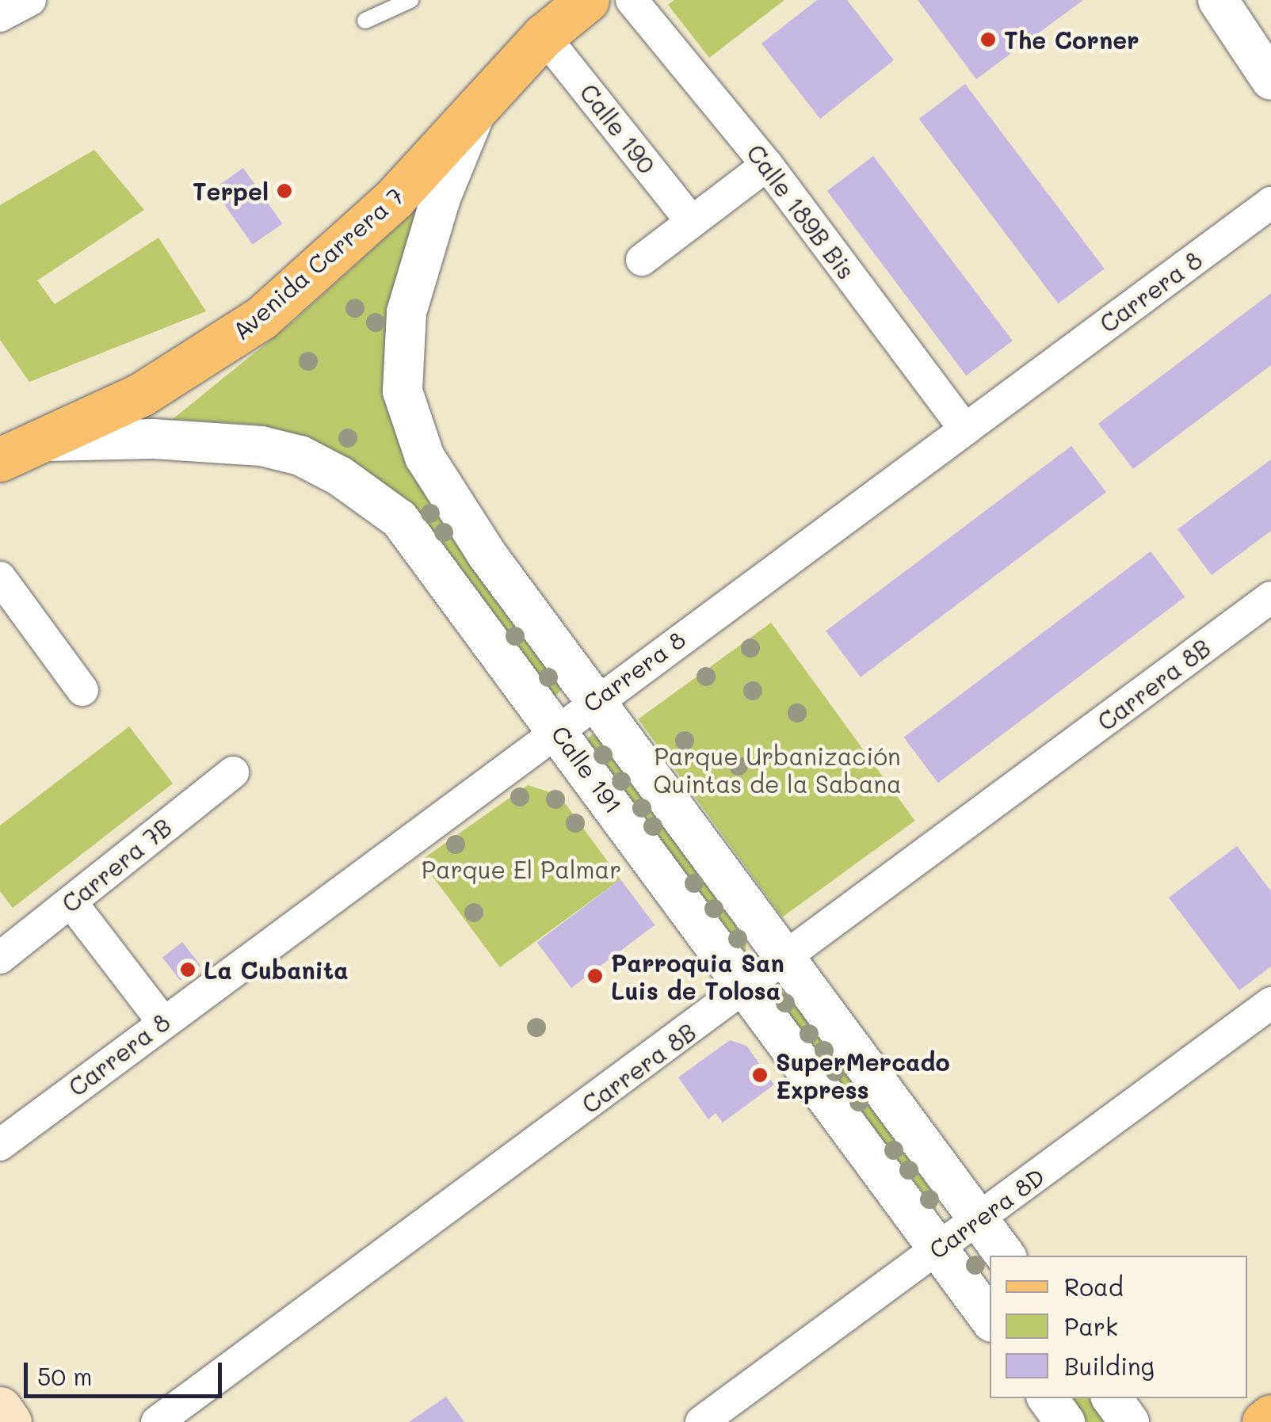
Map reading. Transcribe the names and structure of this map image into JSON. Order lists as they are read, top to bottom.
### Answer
{
  "streets": {
    "main road": ["Avenida Carrera 7"],
    "street": [
      "Calle 190",
      "Calle 189B Bis",
      "Carrera 8",
      "Carrera 8B",
      "Calle 191",
      "Carrera 7B",
      "Carrera 8D"
    ]
  },
  "crossings": [
    ["Calle 190", "Avenida Carrera 7"],
    ["Calle 189B Bis", "Carrera 8"],
    ["Avenida Carrera 7", "Calle 191"],
    ["Carrera 8", "Calle 191"],
    ["Carrera 8B", "Calle 191"],
    ["Calle 191", "Carrera 8D"]
  ],
  "parks": ["Parque Urbanización Quintas de la Sabana", "Parque El Palmar"],
  "places": [
    "The Corner",
    "Terpel",
    "La Cubanita",
    "Parroquia San Luis de Tolosa",
    "SuperMercado Express"
  ],
  "legend": ["Road", "Park", "Building"],
  "scale_bar": "50 m"
}
